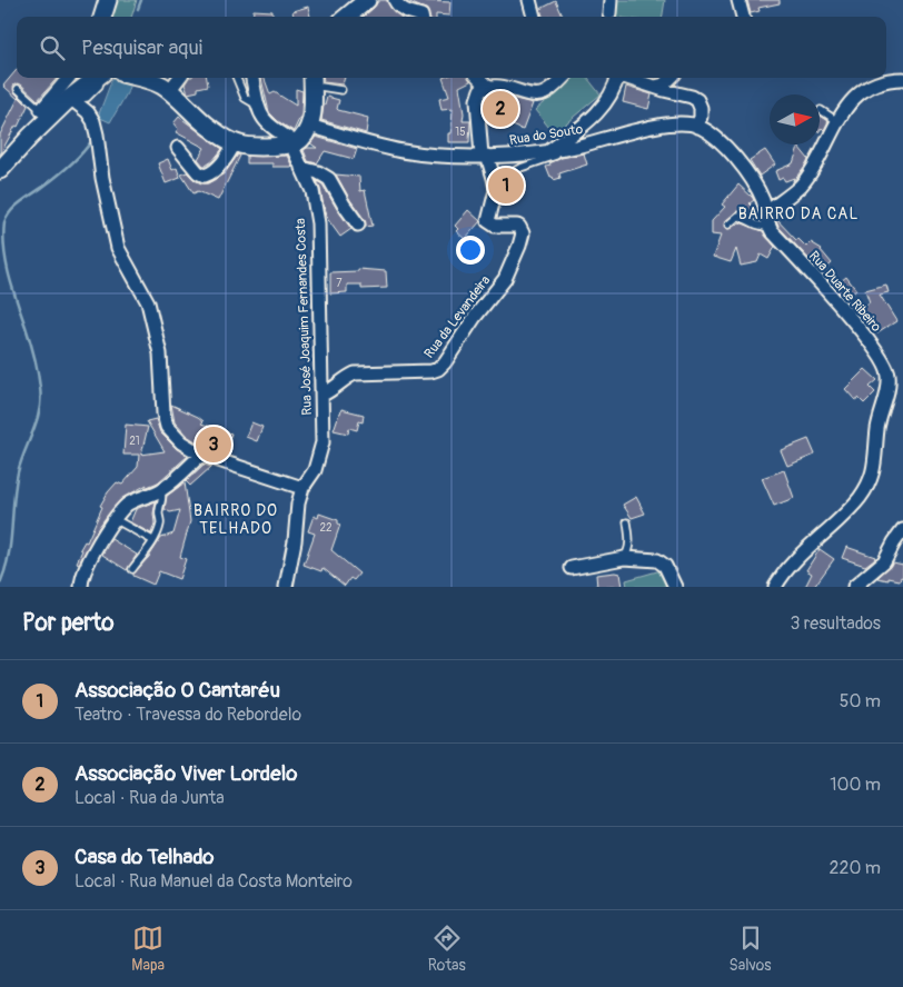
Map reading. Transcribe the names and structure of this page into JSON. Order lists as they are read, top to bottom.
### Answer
{
  "streets": {
    "street": [
      "Rua do Souto",
      "Rua Duarte Ribeiro",
      "Rua José Joaquim Fernandes Costa",
      "Rua da Levandeira"
    ]
  },
  "crossings": [
    ["Rua José Joaquim Fernandes Costa", "Rua da Levandeira"]
  ],
  "districts": ["BAIRRO DA CAL", "BAIRRO DO TELHADO"],
  "house_numbers": [
    "15",
    "7",
    "21",
    "22"
  ],
  "north": "right",
  "page": {
    "search": "Pesquisar aqui",
    "pins": ["2", "1", "3"],
    "heading": ["Por perto", "3 resultados"],
    "list": [
      {
        "mark": "1",
        "name": "Associação O Cantaréu",
        "note": "Teatro · Travessa do Rebordelo",
        "value": "50 m"
      },
      {
        "mark": "2",
        "name": "Associação Viver Lordelo",
        "note": "Local · Rua da Junta",
        "value": "100 m"
      },
      {
        "mark": "3",
        "name": "Casa do Telhado",
        "note": "Local · Rua Manuel da Costa Monteiro",
        "value": "220 m"
      }
    ],
    "nav": ["Mapa", "Rotas", "Salvos"]
  }
}
